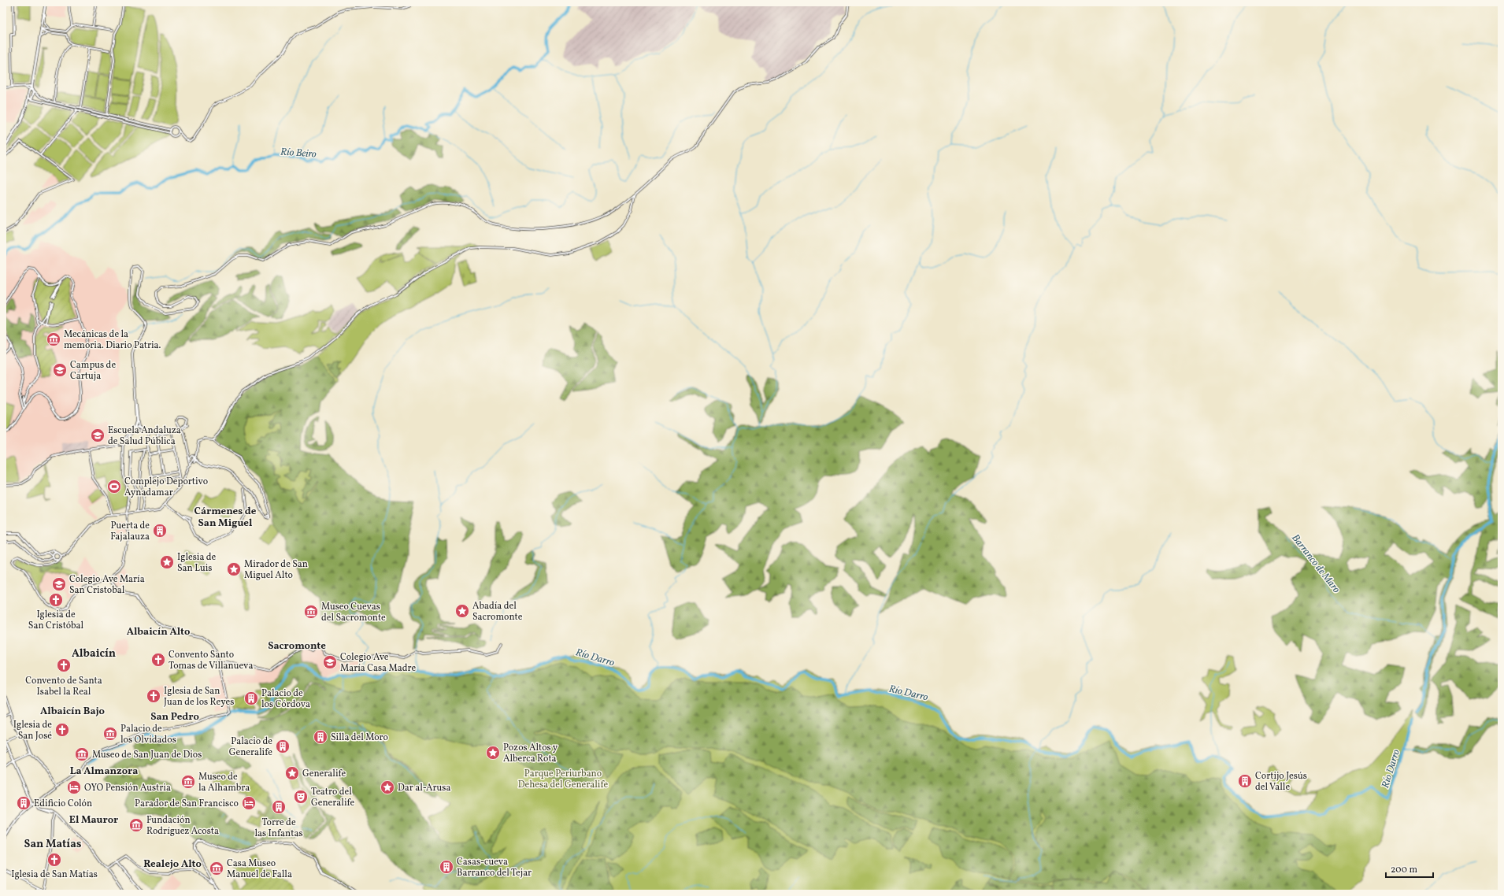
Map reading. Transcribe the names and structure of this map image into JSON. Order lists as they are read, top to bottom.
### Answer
{
  "districts": [
    "Cármenes de San Miguel",
    "Albaicín Alto",
    "Sacromonte",
    "Albaicín",
    "Albaicín Bajo",
    "San Pedro",
    "La Almanzora",
    "El Mauror",
    "San Matías",
    "Realejo Alto"
  ],
  "water": ["Río Beiro", "Barranco de Maro", "Río Darro"],
  "parks": ["Parque Periurbano Dehesa del Generalife"],
  "places": {
    "museum": [
      "Mecánicas de la memoria. Diario Patria.",
      "Museo Cuevas del Sacromonte",
      "Palacio de los Olvidados",
      "Museo de San Juan de Dios",
      "Museo de la Alhambra",
      "Fundación Rodríguez Acosta",
      "Casa Museo Manuel de Falla"
    ],
    "school or university": [
      "Campus de Cartuja",
      "Escuela Andaluza de Salud Pública",
      "Colegio Ave María San Cristobal",
      "Colegio Ave María Casa Madre"
    ],
    "sports": ["Complejo Deportivo Aynadamar"],
    "building": [
      "Puerta de Fajalauza",
      "Palacio de los Córdova",
      "Silla del Moro",
      "Palacio de Generalife",
      "Cortijo Jesús del Valle",
      "Edificio Colón",
      "Torre de las Infantas",
      "Casas-cueva Barranco del Tejar"
    ],
    "place": [
      "Iglesia de San Luis",
      "Mirador de San Miguel Alto",
      "Abadía del Sacromonte",
      "Pozos Altos y Alberca Rota",
      "Generalife",
      "Dar al-Arusa"
    ],
    "church": [
      "Iglesia de San Cristóbal",
      "Convento Santo Tomas de Villanueva",
      "Convento de Santa Isabel la Real",
      "Iglesia de San Juan de los Reyes",
      "Iglesia de San José",
      "Iglesia de San Matías"
    ],
    "hotel": ["OYO Pensión Austria", "Parador de San Francisco"],
    "theatre": ["Teatro del Generalife"]
  },
  "scale_bar": "200 m"
}
